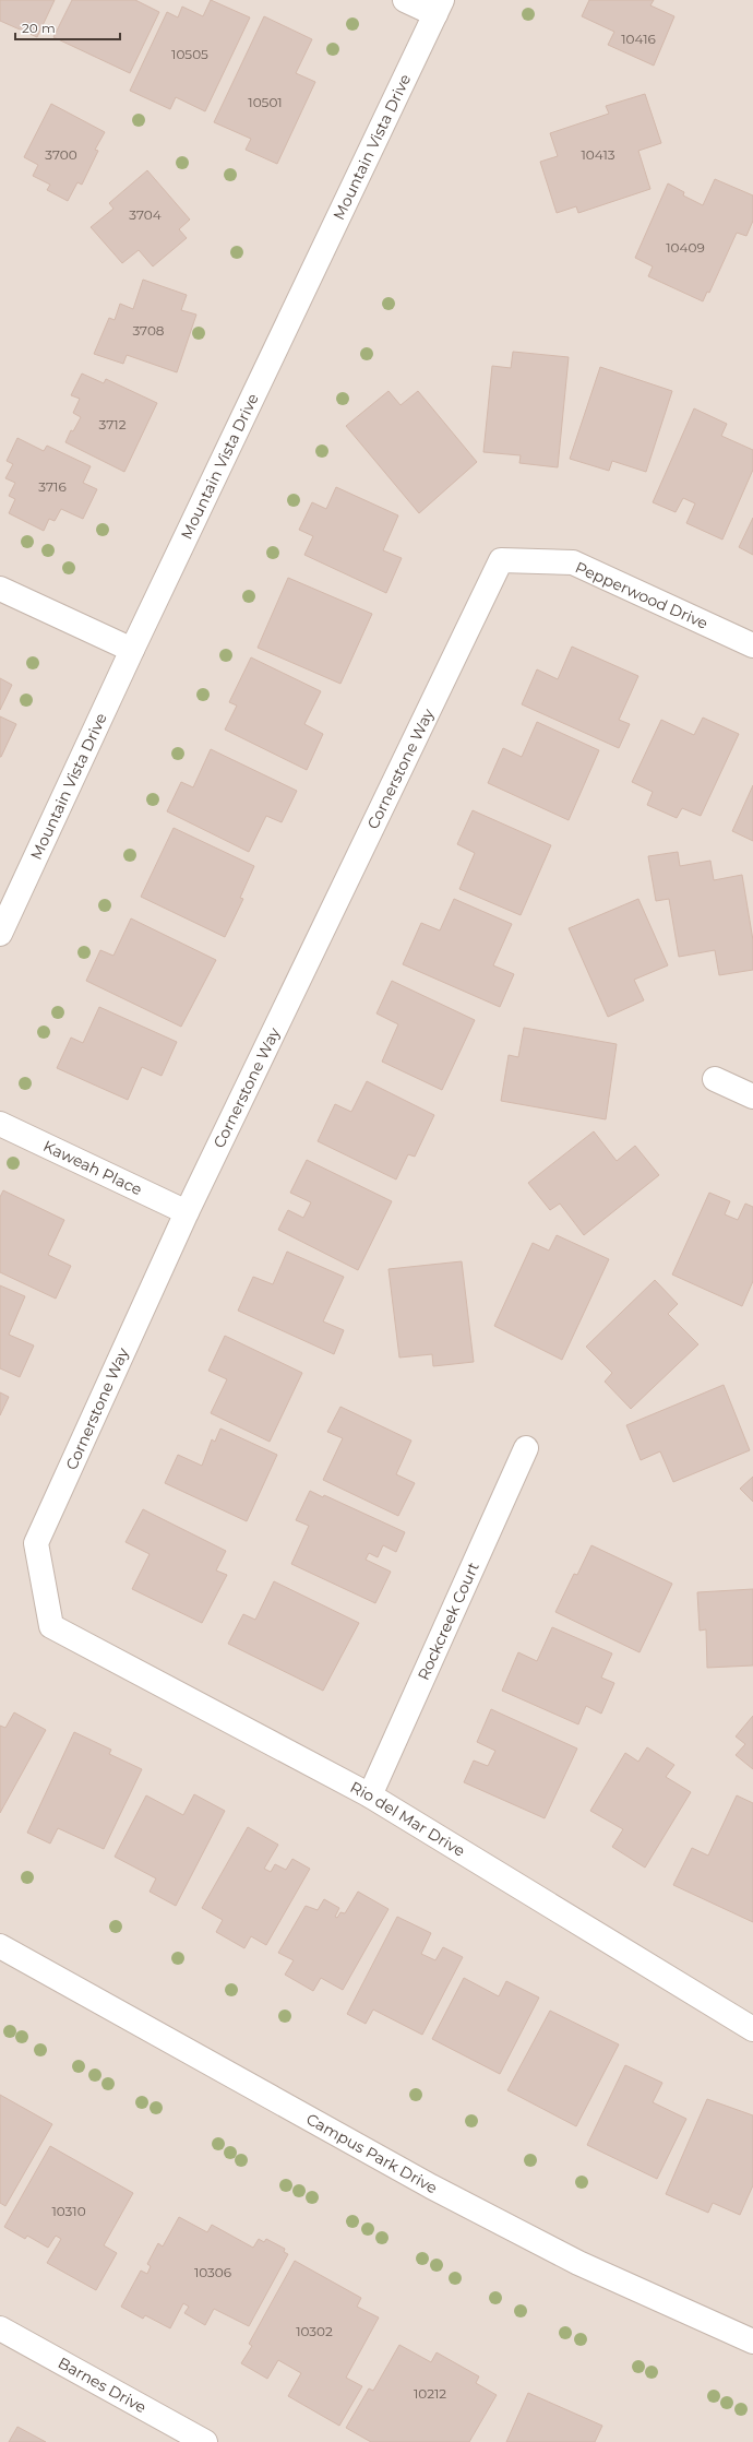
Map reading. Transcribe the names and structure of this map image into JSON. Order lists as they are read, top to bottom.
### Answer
{
  "streets": {
    "street": [
      "Mountain Vista Drive",
      "Pepperwood Drive",
      "Cornerstone Way",
      "Kaweah Place",
      "Rockcreek Court",
      "Rio del Mar Drive",
      "Campus Park Drive",
      "Barnes Drive"
    ]
  },
  "crossings": [
    ["Pepperwood Drive", "Cornerstone Way"],
    ["Cornerstone Way", "Kaweah Place"],
    ["Cornerstone Way", "Rio del Mar Drive"],
    ["Rockcreek Court", "Rio del Mar Drive"]
  ],
  "house_numbers": [
    "10416",
    "10505",
    "10501",
    "3700",
    "10413",
    "3704",
    "10409",
    "3708",
    "3712",
    "3716",
    "10310",
    "10306",
    "10302",
    "10212"
  ],
  "scale_bar": "20 m"
}
